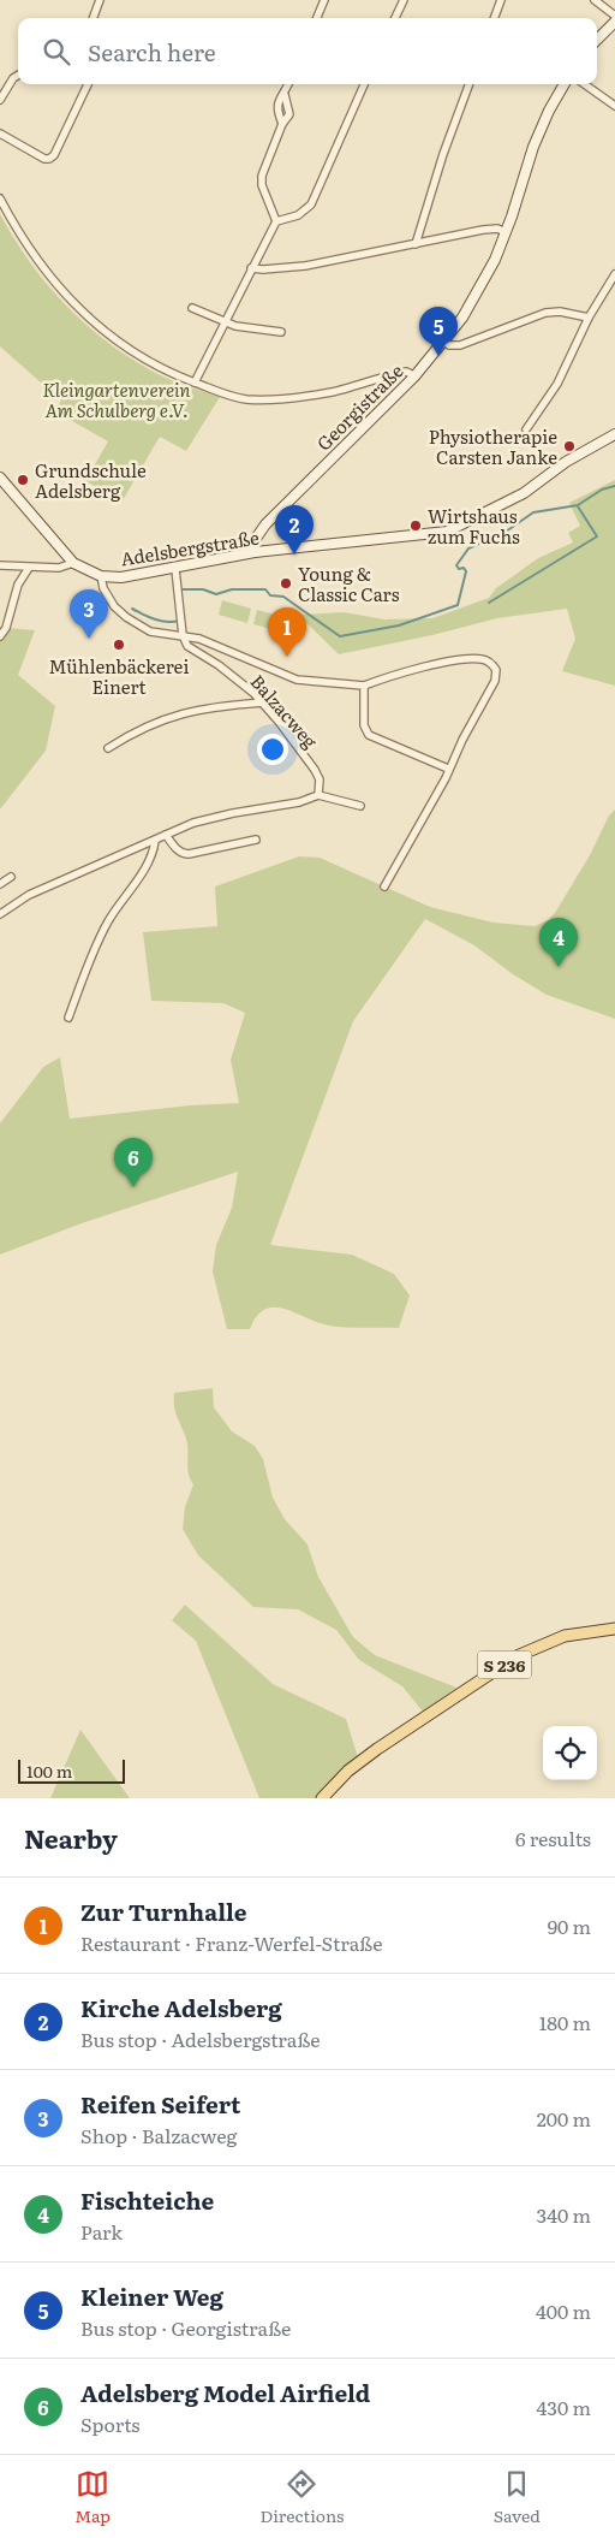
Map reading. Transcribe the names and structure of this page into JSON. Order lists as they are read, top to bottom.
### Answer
{
  "streets": {
    "main road": ["S 236"],
    "street": ["Georgistraße", "Adelsbergstraße", "Balzacweg"]
  },
  "crossings": [
    ["Georgistraße", "Adelsbergstraße"]
  ],
  "parks": ["Kleingartenverein Am Schulberg e.V."],
  "places": [
    "Physiotherapie Carsten Janke",
    "Grundschule Adelsberg",
    "Wirtshaus zum Fuchs",
    "Young & Classic Cars",
    "Mühlenbäckerei Einert"
  ],
  "scale_bar": "100 m",
  "page": {
    "search": "Search here",
    "pins": [
      "5",
      "2",
      "3",
      "1",
      "4",
      "6"
    ],
    "scale": "100 m",
    "heading": ["Nearby", "6 results"],
    "list": [
      {
        "mark": "1",
        "name": "Zur Turnhalle",
        "note": "Restaurant · Franz-Werfel-Straße",
        "value": "90 m"
      },
      {
        "mark": "2",
        "name": "Kirche Adelsberg",
        "note": "Bus stop · Adelsbergstraße",
        "value": "180 m"
      },
      {
        "mark": "3",
        "name": "Reifen Seifert",
        "note": "Shop · Balzacweg",
        "value": "200 m"
      },
      {
        "mark": "4",
        "name": "Fischteiche",
        "note": "Park",
        "value": "340 m"
      },
      {
        "mark": "5",
        "name": "Kleiner Weg",
        "note": "Bus stop · Georgistraße",
        "value": "400 m"
      },
      {
        "mark": "6",
        "name": "Adelsberg Model Airfield",
        "note": "Sports",
        "value": "430 m"
      }
    ],
    "nav": ["Map", "Directions", "Saved"]
  }
}
